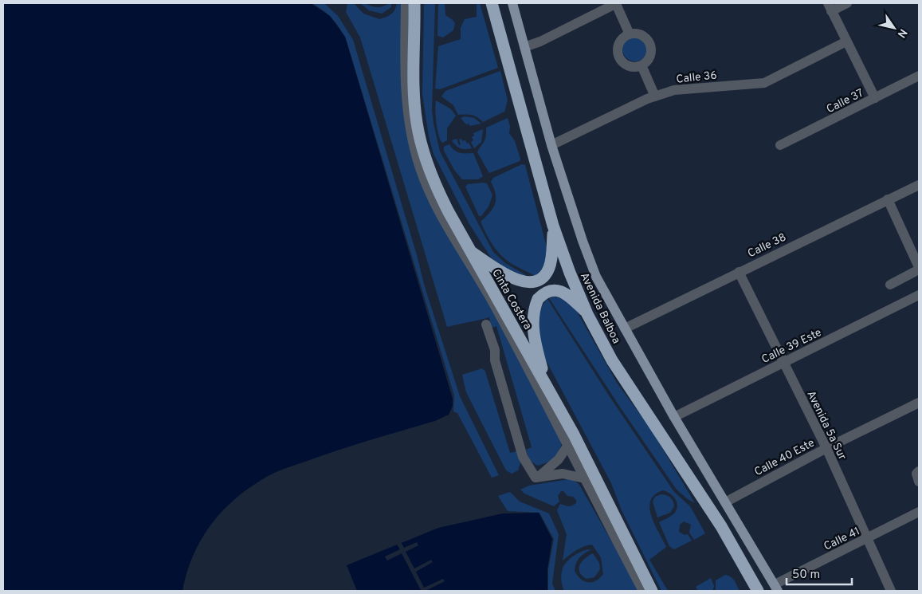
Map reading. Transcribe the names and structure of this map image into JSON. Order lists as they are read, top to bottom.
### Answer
{
  "streets": {
    "highway": ["Cinta Costera", "Avenida Balboa"],
    "street": [
      "Calle 36",
      "Calle 37",
      "Calle 38",
      "Calle 39 Este",
      "Avenida 5a Sur",
      "Calle 40 Este",
      "Calle 41"
    ]
  },
  "crossings": [
    ["Calle 36", "Avenida Balboa"],
    ["Calle 38", "Avenida Balboa"],
    ["Calle 38", "Avenida 5a Sur"],
    ["Avenida Balboa", "Calle 39 Este"],
    ["Avenida Balboa", "Calle 40 Este"],
    ["Avenida Balboa", "Calle 41"],
    ["Calle 39 Este", "Avenida 5a Sur"],
    ["Avenida 5a Sur", "Calle 40 Este"],
    ["Avenida 5a Sur", "Calle 41"]
  ],
  "scale_bar": "50 m",
  "north": "bottom right"
}
